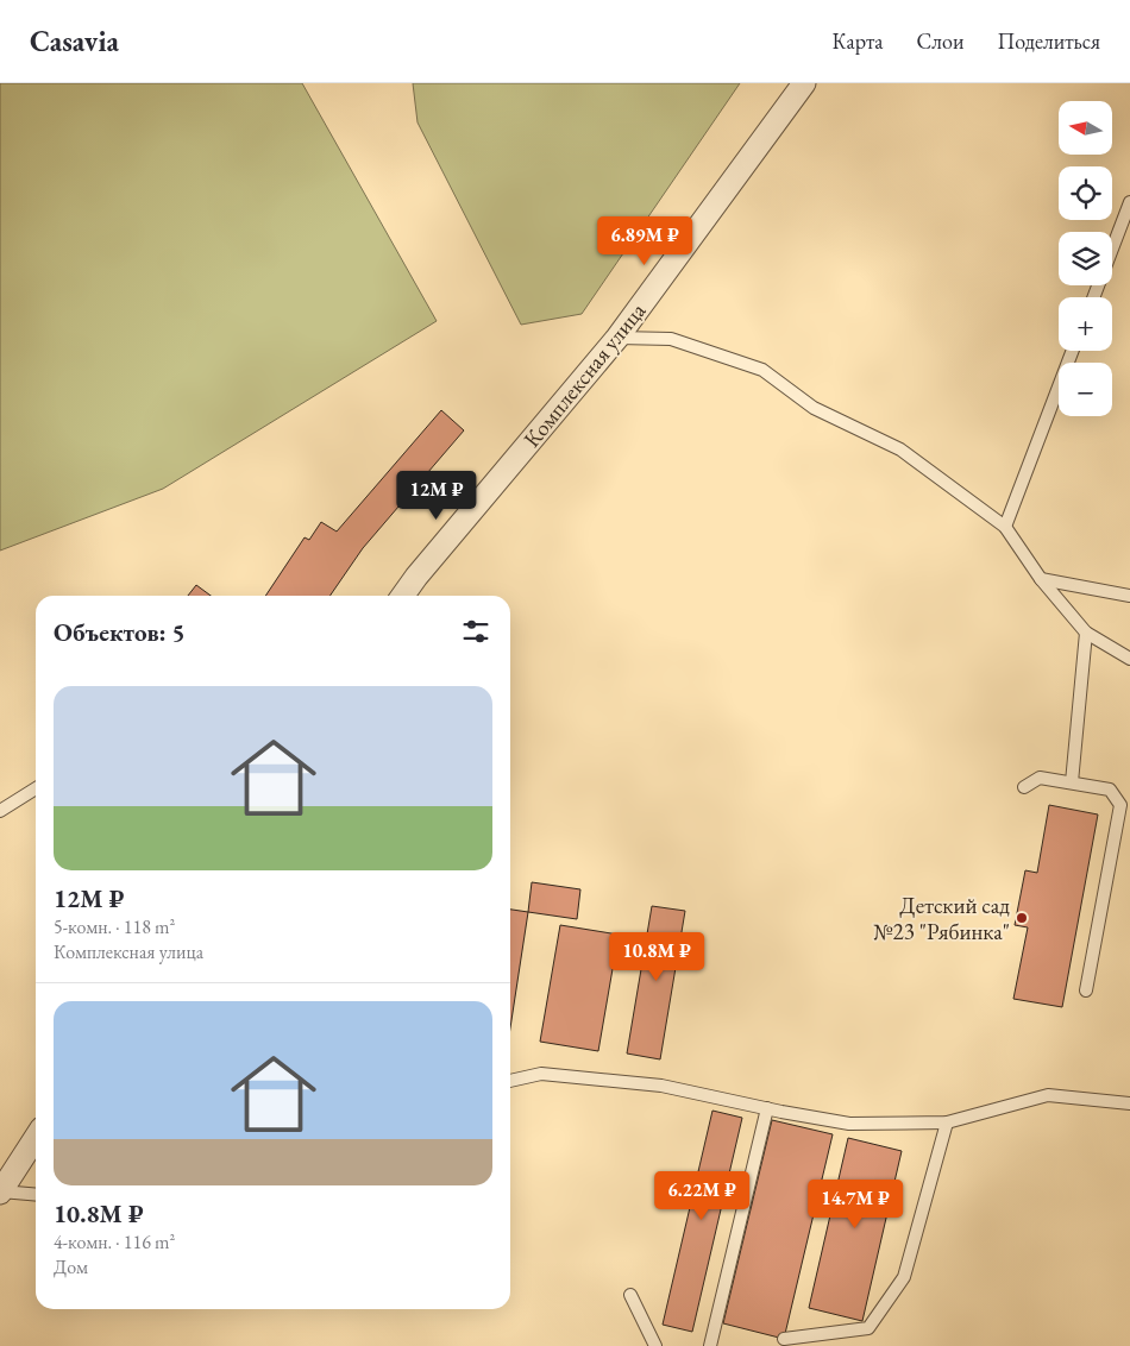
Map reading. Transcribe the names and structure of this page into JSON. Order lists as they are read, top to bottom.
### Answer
{
  "streets": {
    "street": ["Комплексная улица"]
  },
  "places": ["Детский сад №23 \"Рябинка\""],
  "north": "left",
  "page": {
    "header": "Casavia",
    "nav": ["Карта", "Слои", "Поделиться"],
    "map_buttons": ["+", "−"],
    "price": [
      "6.89M ₽",
      "12M ₽",
      "10.8M ₽",
      "6.22M ₽",
      "14.7M ₽"
    ],
    "heading": "Объектов: 5",
    "list": [
      {
        "name": "12M ₽",
        "note": "5-комн. · 118 m² · Комплексная улица"
      },
      {
        "name": "10.8M ₽",
        "note": "4-комн. · 116 m² · Дом"
      }
    ]
  }
}
